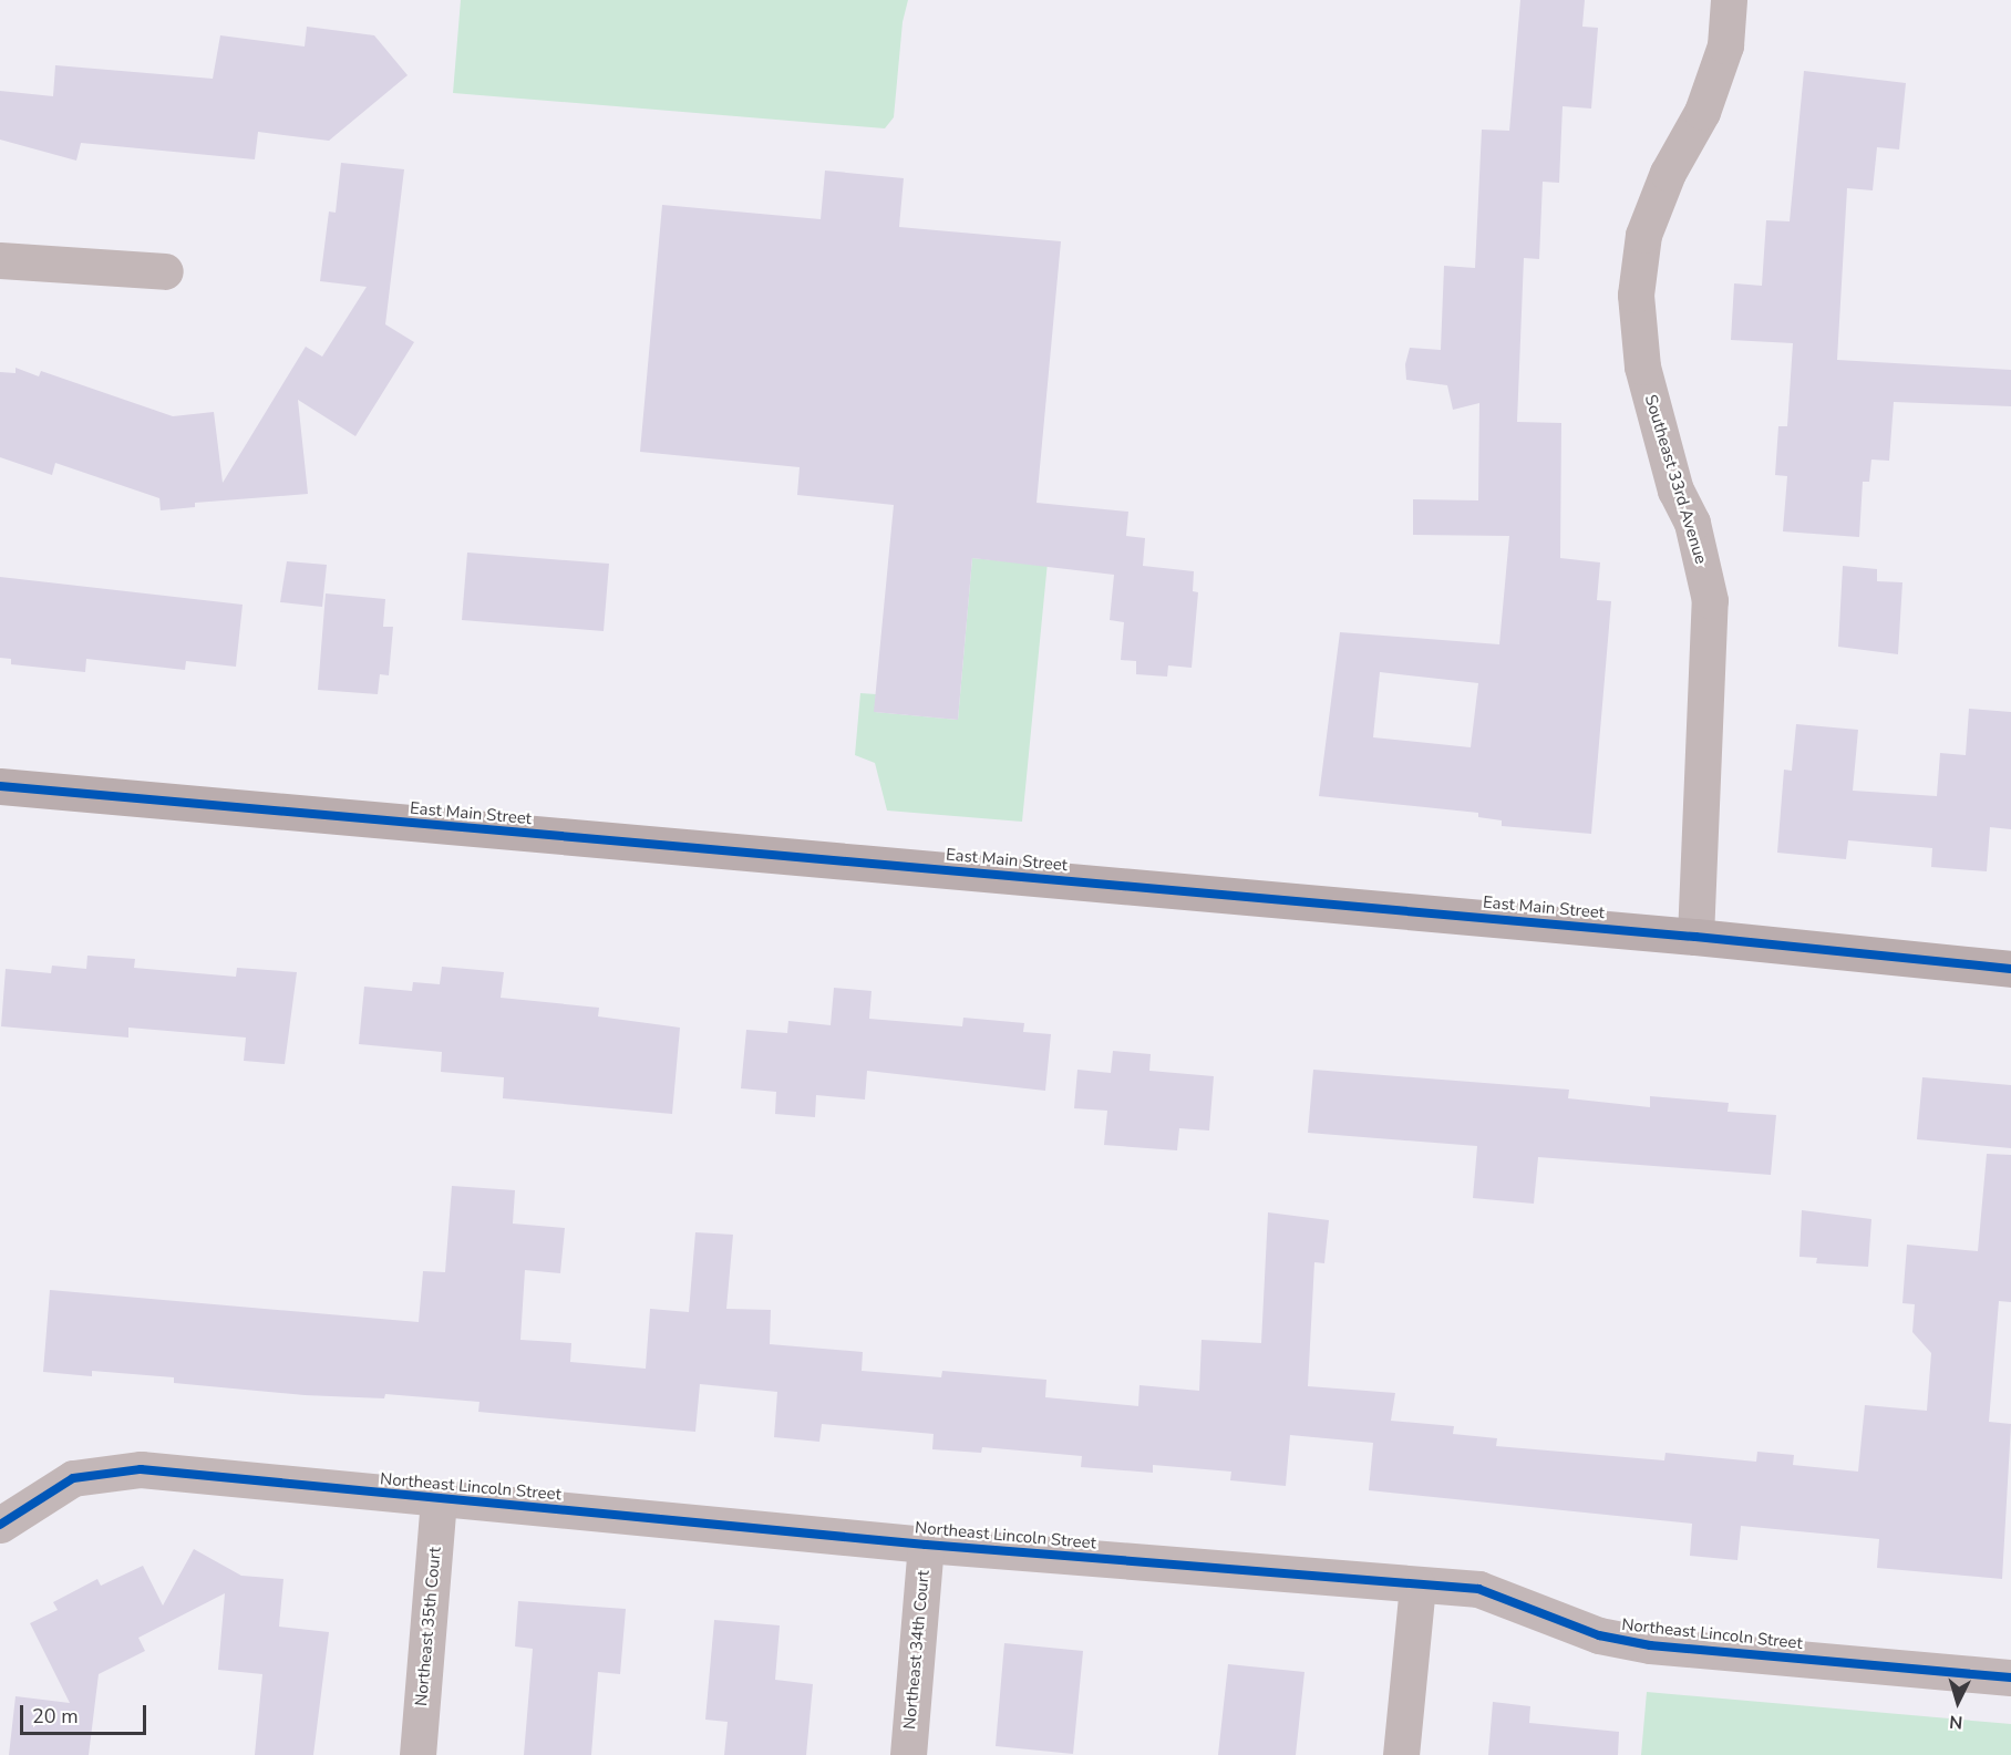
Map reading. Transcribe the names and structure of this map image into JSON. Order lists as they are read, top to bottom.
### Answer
{
  "streets": {
    "main road": ["East Main Street"],
    "street": [
      "Southeast 33rd Avenue",
      "Northeast Lincoln Street",
      "Northeast 35th Court",
      "Northeast 34th Court"
    ]
  },
  "crossings": [
    ["Southeast 33rd Avenue", "East Main Street"],
    ["Northeast Lincoln Street", "Northeast 35th Court"],
    ["Northeast Lincoln Street", "Northeast 34th Court"]
  ],
  "scale_bar": "20 m",
  "north": "bottom"
}
